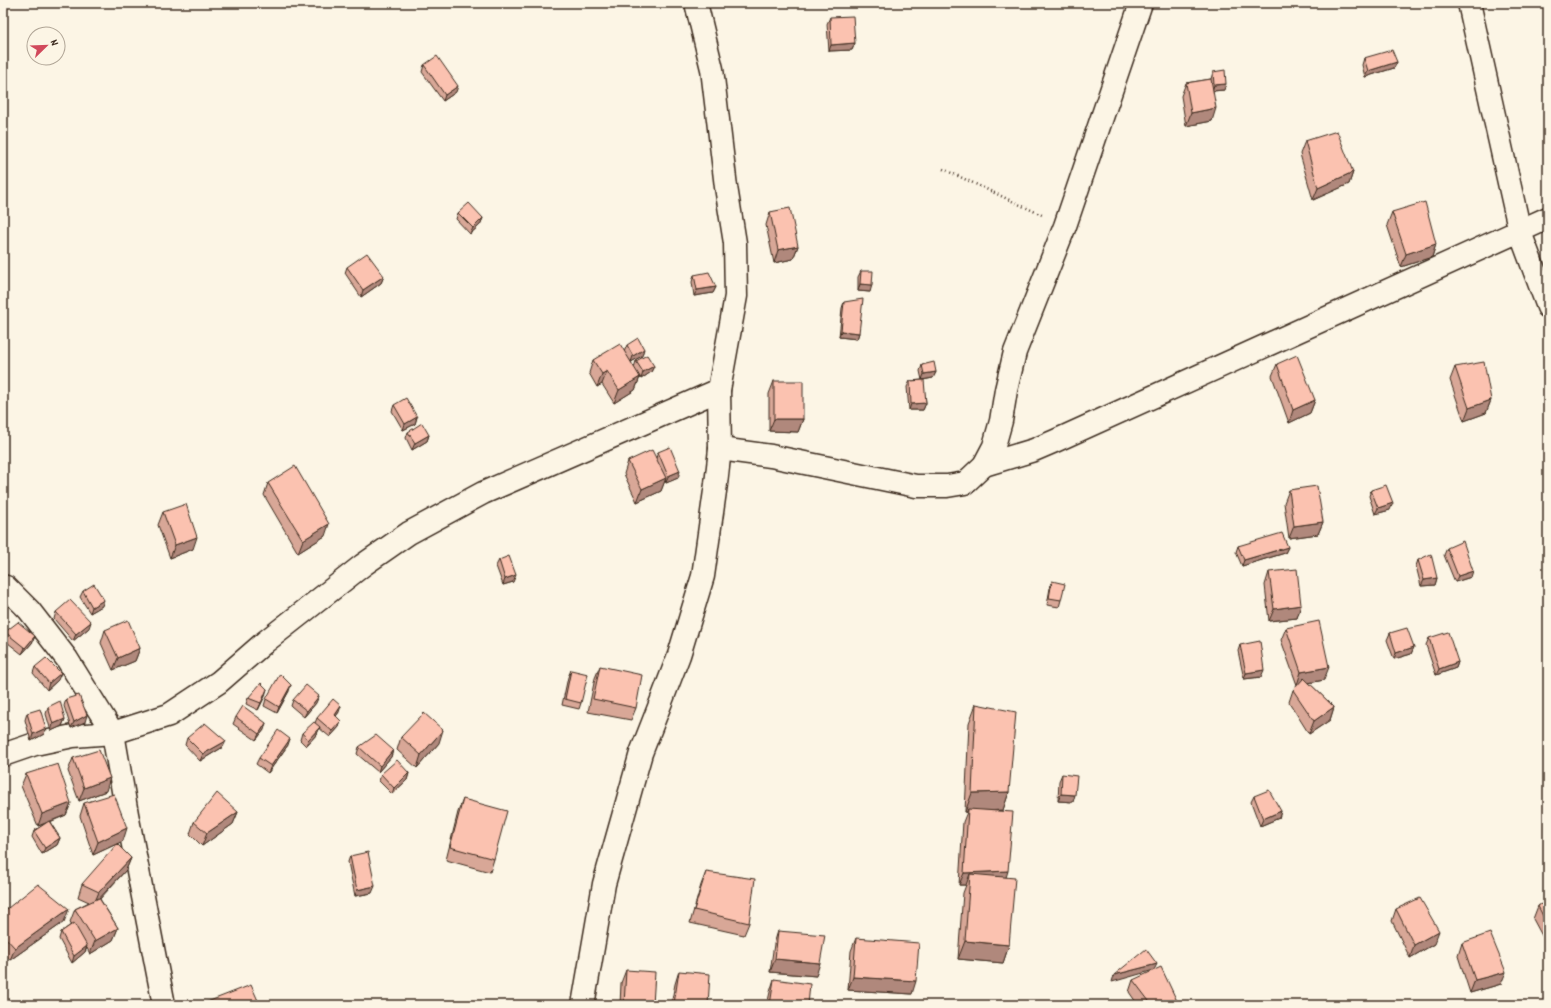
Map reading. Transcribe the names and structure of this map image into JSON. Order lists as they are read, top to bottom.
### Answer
{
  "north": "top right"
}
